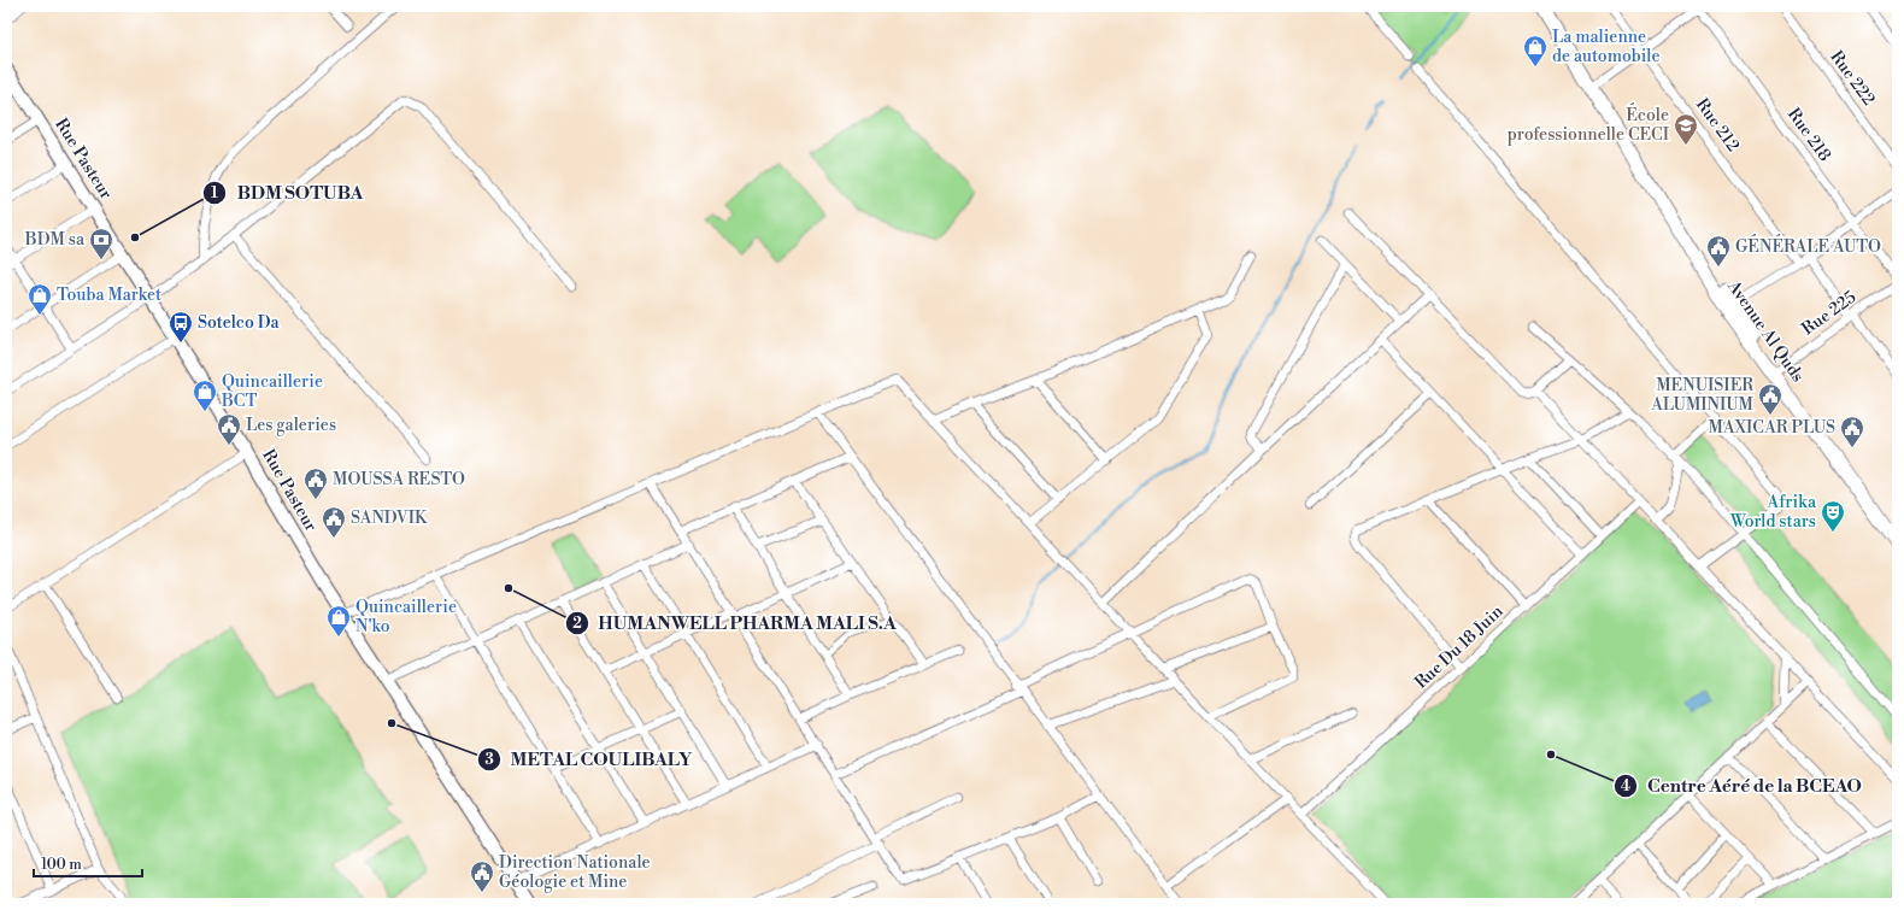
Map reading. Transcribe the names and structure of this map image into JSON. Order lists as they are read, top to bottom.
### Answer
{
  "streets": {
    "main road": ["Rue Pasteur", "Avenue Al Quds"],
    "street": [
      "Rue 222",
      "Rue 212",
      "Rue 218",
      "Rue 225",
      "Rue Du 18 Juin"
    ]
  },
  "crossings": [
    ["Rue 218", "Rue 225"],
    ["Rue 225", "Avenue Al Quds"]
  ],
  "places": {
    "shop": [
      "La malienne de automobile",
      "Touba Market",
      "Quincaillerie BCT",
      "Quincaillerie N'ko"
    ],
    "school or university": ["École professionnelle CECI"],
    "other": [
      "BDM SOTUBA",
      "HUMANWELL PHARMA MALI S.A",
      "METAL COULIBALY",
      "Centre Aéré de la BCEAO"
    ],
    "bank": ["BDM sa"],
    "public building": [
      "GÉNÉRALE AUTO",
      "MENUISIER ALUMINIUM",
      "Les galeries",
      "MAXICAR PLUS",
      "MOUSSA RESTO",
      "SANDVIK",
      "Direction Nationale Géologie et Mine"
    ],
    "bus stop": ["Sotelco Da"],
    "theatre": ["Afrika World stars"]
  },
  "scale_bar": "100 m"
}
